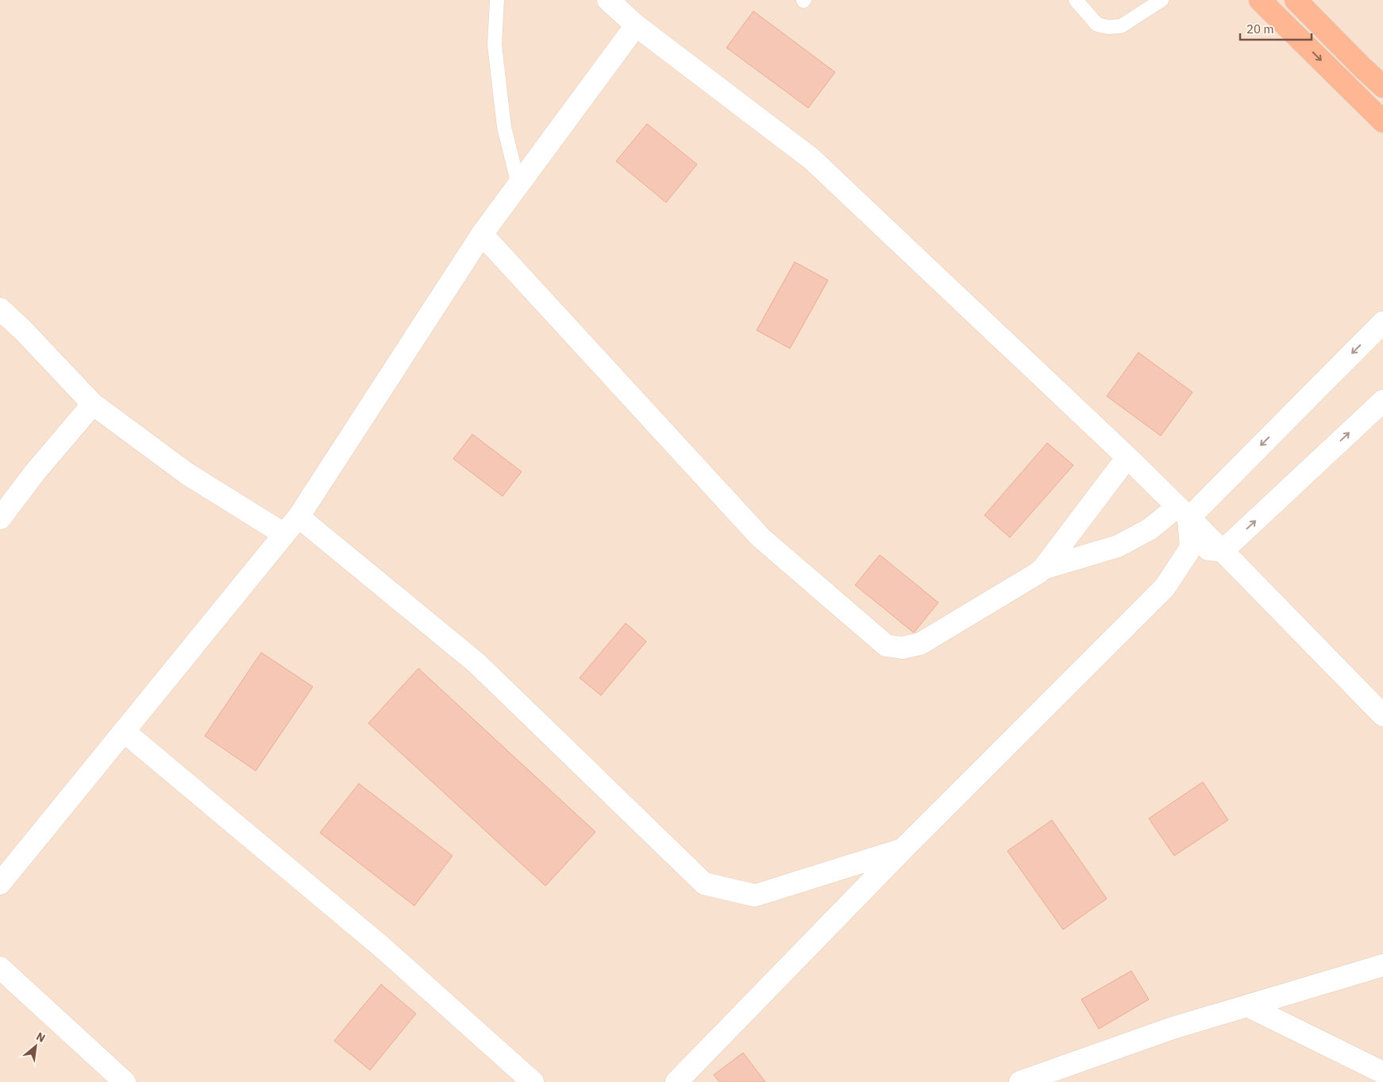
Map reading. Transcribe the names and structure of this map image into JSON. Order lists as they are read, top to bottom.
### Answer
{
  "scale_bar": "20 m",
  "north": "top right"
}
